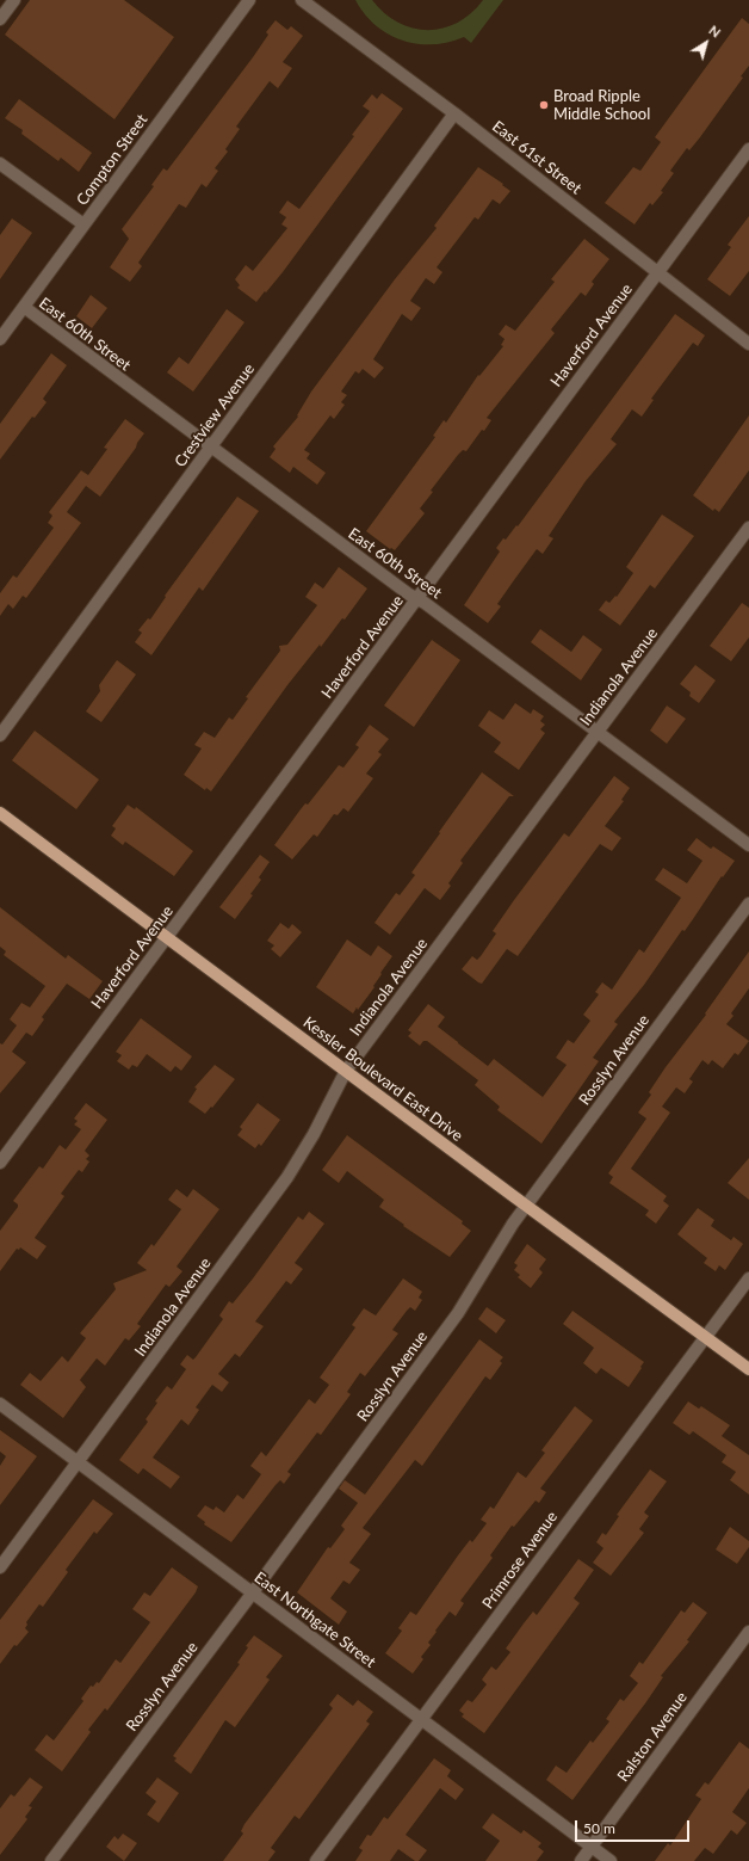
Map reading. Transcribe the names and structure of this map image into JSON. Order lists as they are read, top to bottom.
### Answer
{
  "streets": {
    "main road": ["Kessler Boulevard East Drive"],
    "street": [
      "East 61st Street",
      "Compton Street",
      "East 60th Street",
      "Haverford Avenue",
      "Crestview Avenue",
      "Indianola Avenue",
      "Rosslyn Avenue",
      "Primrose Avenue",
      "East Northgate Street",
      "Ralston Avenue"
    ]
  },
  "crossings": [
    ["East 61st Street", "Haverford Avenue"],
    ["East 61st Street", "Crestview Avenue"],
    ["Compton Street", "East 60th Street"],
    ["East 60th Street", "Haverford Avenue"],
    ["East 60th Street", "Crestview Avenue"],
    ["East 60th Street", "Indianola Avenue"],
    ["Haverford Avenue", "Kessler Boulevard East Drive"],
    ["Indianola Avenue", "Kessler Boulevard East Drive"],
    ["Indianola Avenue", "East Northgate Street"],
    ["Rosslyn Avenue", "Kessler Boulevard East Drive"],
    ["Rosslyn Avenue", "East Northgate Street"],
    ["Kessler Boulevard East Drive", "Primrose Avenue"],
    ["Primrose Avenue", "East Northgate Street"],
    ["East Northgate Street", "Ralston Avenue"]
  ],
  "places": ["Broad Ripple Middle School"],
  "scale_bar": "50 m",
  "north": "top right"
}
